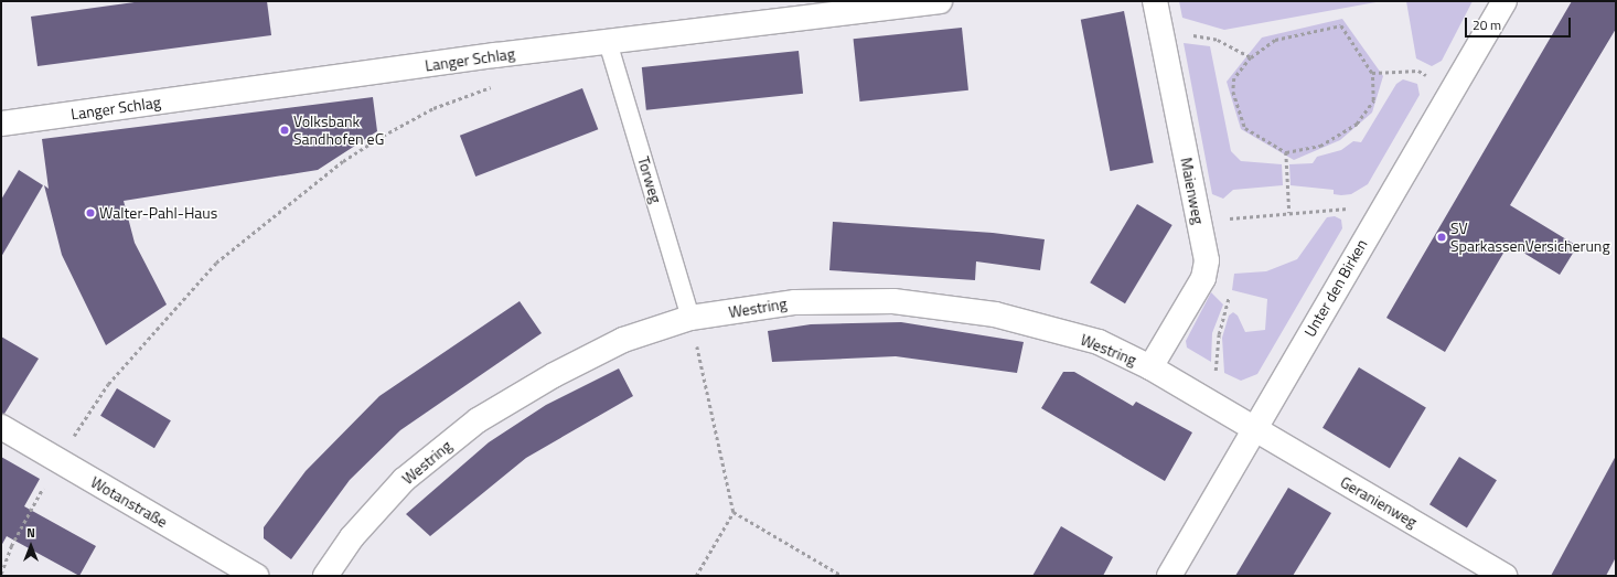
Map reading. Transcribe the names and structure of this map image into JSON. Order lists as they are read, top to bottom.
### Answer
{
  "streets": {
    "street": [
      "Langer Schlag",
      "Maienweg",
      "Unter den Birken",
      "Westring",
      "Wotanstraße",
      "Geranienweg"
    ],
    "lane": ["Torweg"]
  },
  "crossings": [
    ["Langer Schlag", "Torweg"],
    ["Torweg", "Westring"],
    ["Maienweg", "Westring"],
    ["Unter den Birken", "Westring"],
    ["Unter den Birken", "Geranienweg"],
    ["Westring", "Geranienweg"]
  ],
  "places": ["Volksbank Sandhofen eG", "Walter-Pahl-Haus", "SV SparkassenVersicherung"],
  "scale_bar": "20 m",
  "north": "top"
}
